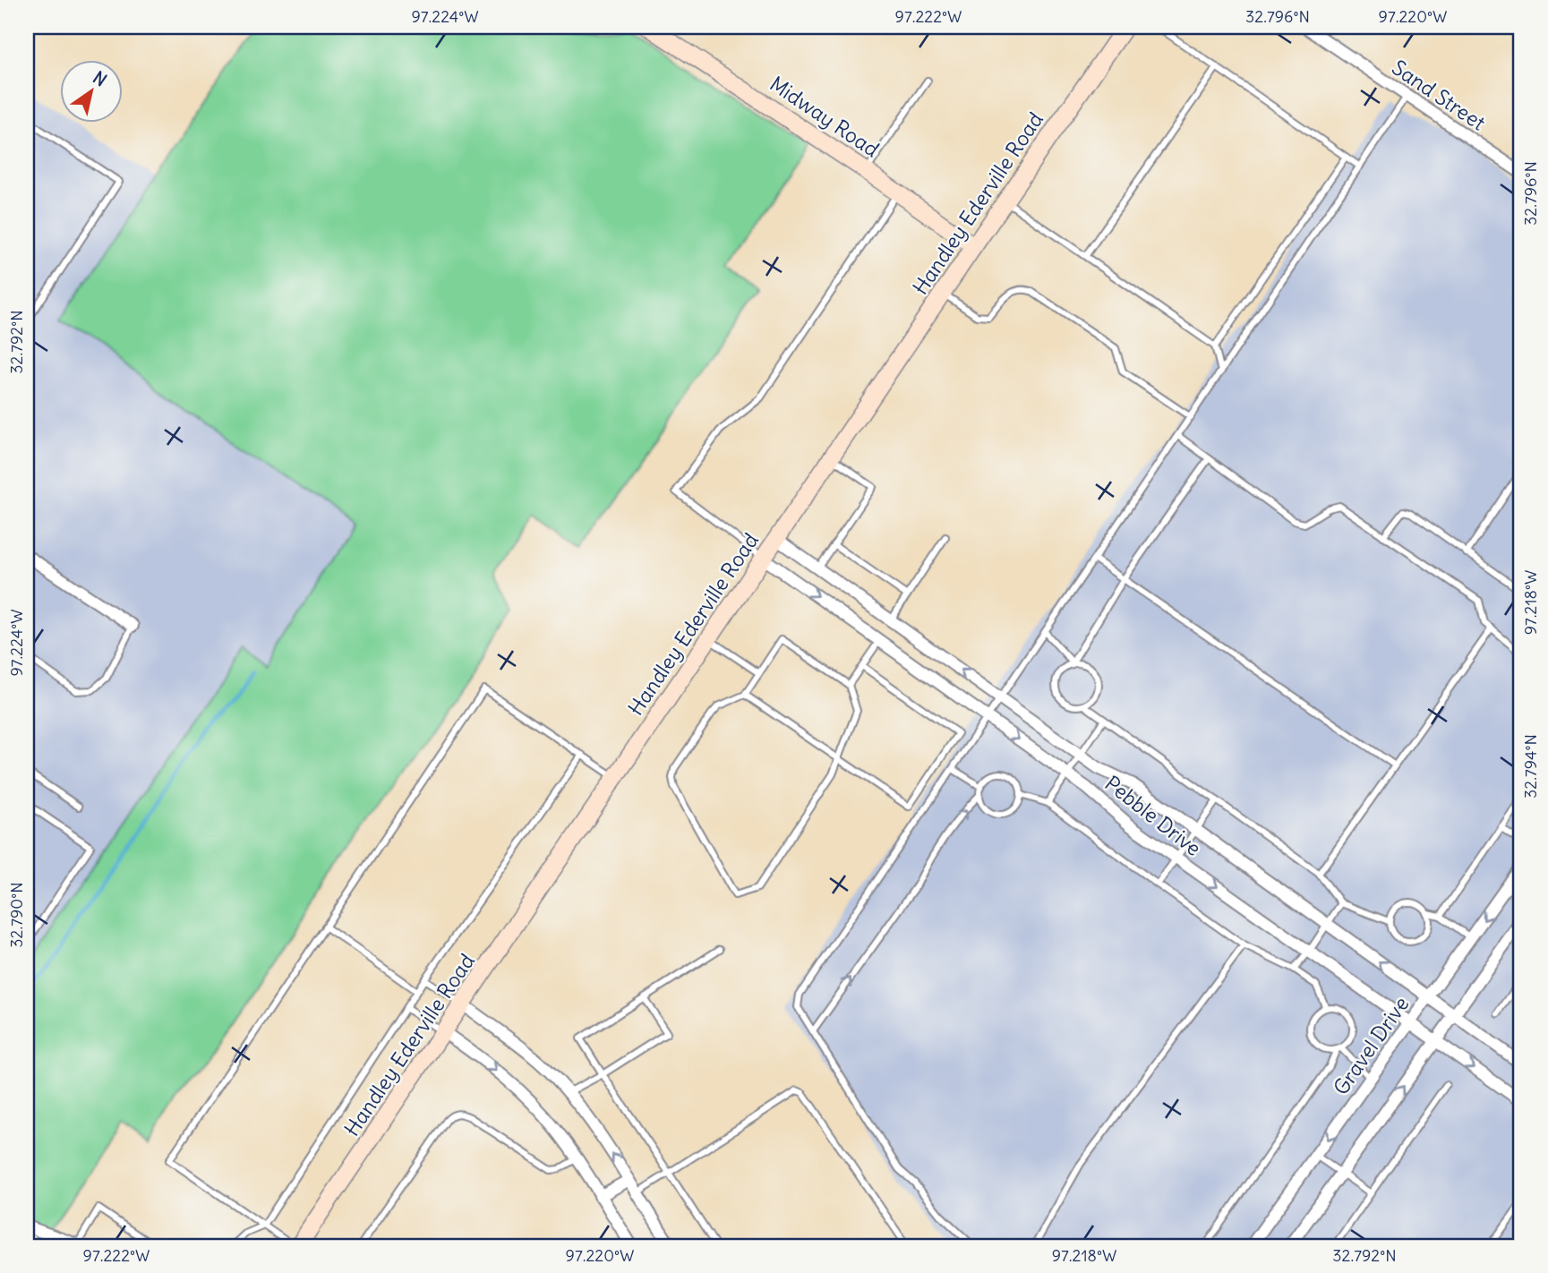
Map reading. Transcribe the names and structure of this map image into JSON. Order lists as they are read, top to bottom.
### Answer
{
  "streets": {
    "main road": ["Midway Road", "Handley Ederville Road"],
    "street": ["Sand Street", "Pebble Drive", "Gravel Drive"]
  },
  "crossings": [
    ["Midway Road", "Handley Ederville Road"],
    ["Handley Ederville Road", "Pebble Drive"],
    ["Pebble Drive", "Gravel Drive"]
  ],
  "north": "top right",
  "coordinates": [
    "97.224°W",
    "97.222°W",
    "32.796°N",
    "97.220°W",
    "32.792°N",
    "97.218°W",
    "32.794°N",
    "32.790°N"
  ]
}
